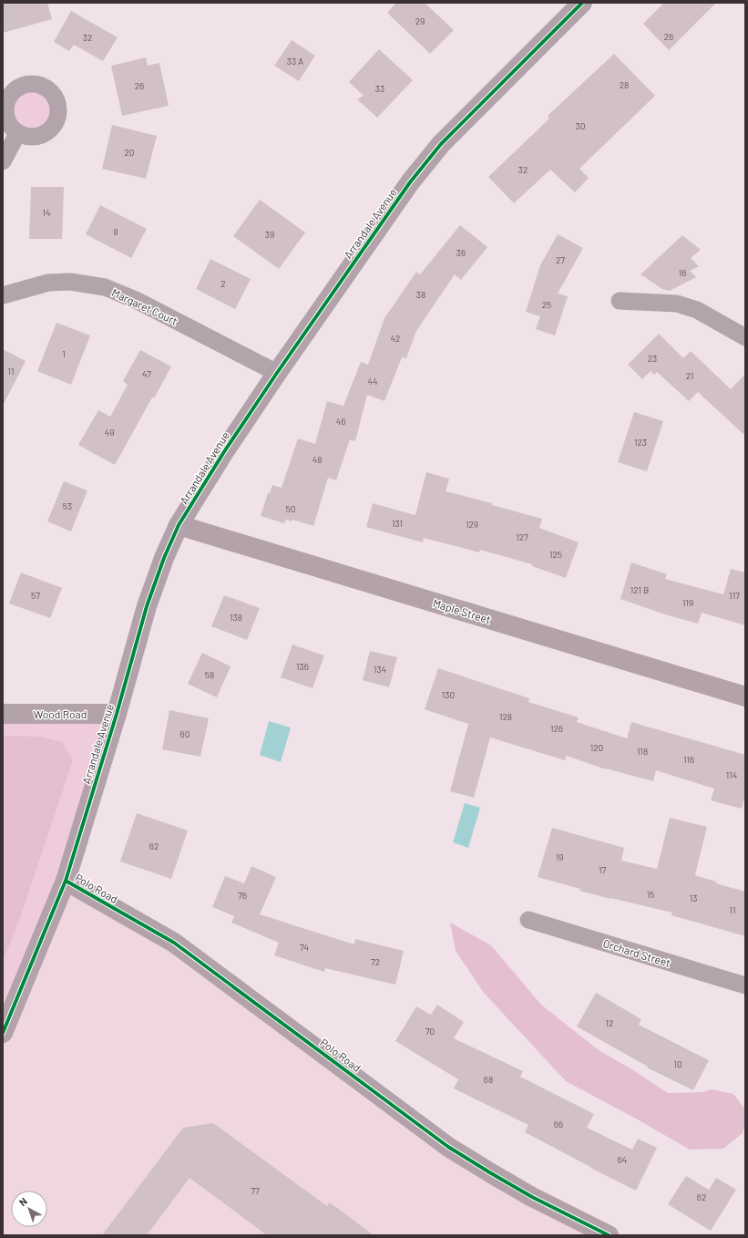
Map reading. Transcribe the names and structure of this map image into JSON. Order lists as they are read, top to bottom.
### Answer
{
  "streets": {
    "street": [
      "Arrandale Avenue",
      "Margaret Court",
      "Maple Street",
      "Wood Road",
      "Polo Road",
      "Orchard Street"
    ]
  },
  "crossings": [
    ["Arrandale Avenue", "Margaret Court"],
    ["Arrandale Avenue", "Maple Street"],
    ["Arrandale Avenue", "Wood Road"],
    ["Arrandale Avenue", "Polo Road"]
  ],
  "house_numbers": [
    "29",
    "26",
    "32",
    "33 A",
    "28",
    "26",
    "33",
    "30",
    "20",
    "32",
    "14",
    "8",
    "39",
    "36",
    "27",
    "16",
    "2",
    "38",
    "25",
    "42",
    "1",
    "23",
    "11",
    "47",
    "21",
    "44",
    "46",
    "49",
    "123",
    "48",
    "53",
    "50",
    "131",
    "129",
    "127",
    "125",
    "121 B",
    "57",
    "117",
    "119",
    "138",
    "136",
    "134",
    "58",
    "130",
    "128",
    "126",
    "60",
    "120",
    "118",
    "116",
    "114",
    "62",
    "19",
    "17",
    "15",
    "76",
    "13",
    "11",
    "74",
    "72",
    "12",
    "70",
    "10",
    "68",
    "66",
    "64",
    "77",
    "62"
  ],
  "north": "top left"
}
